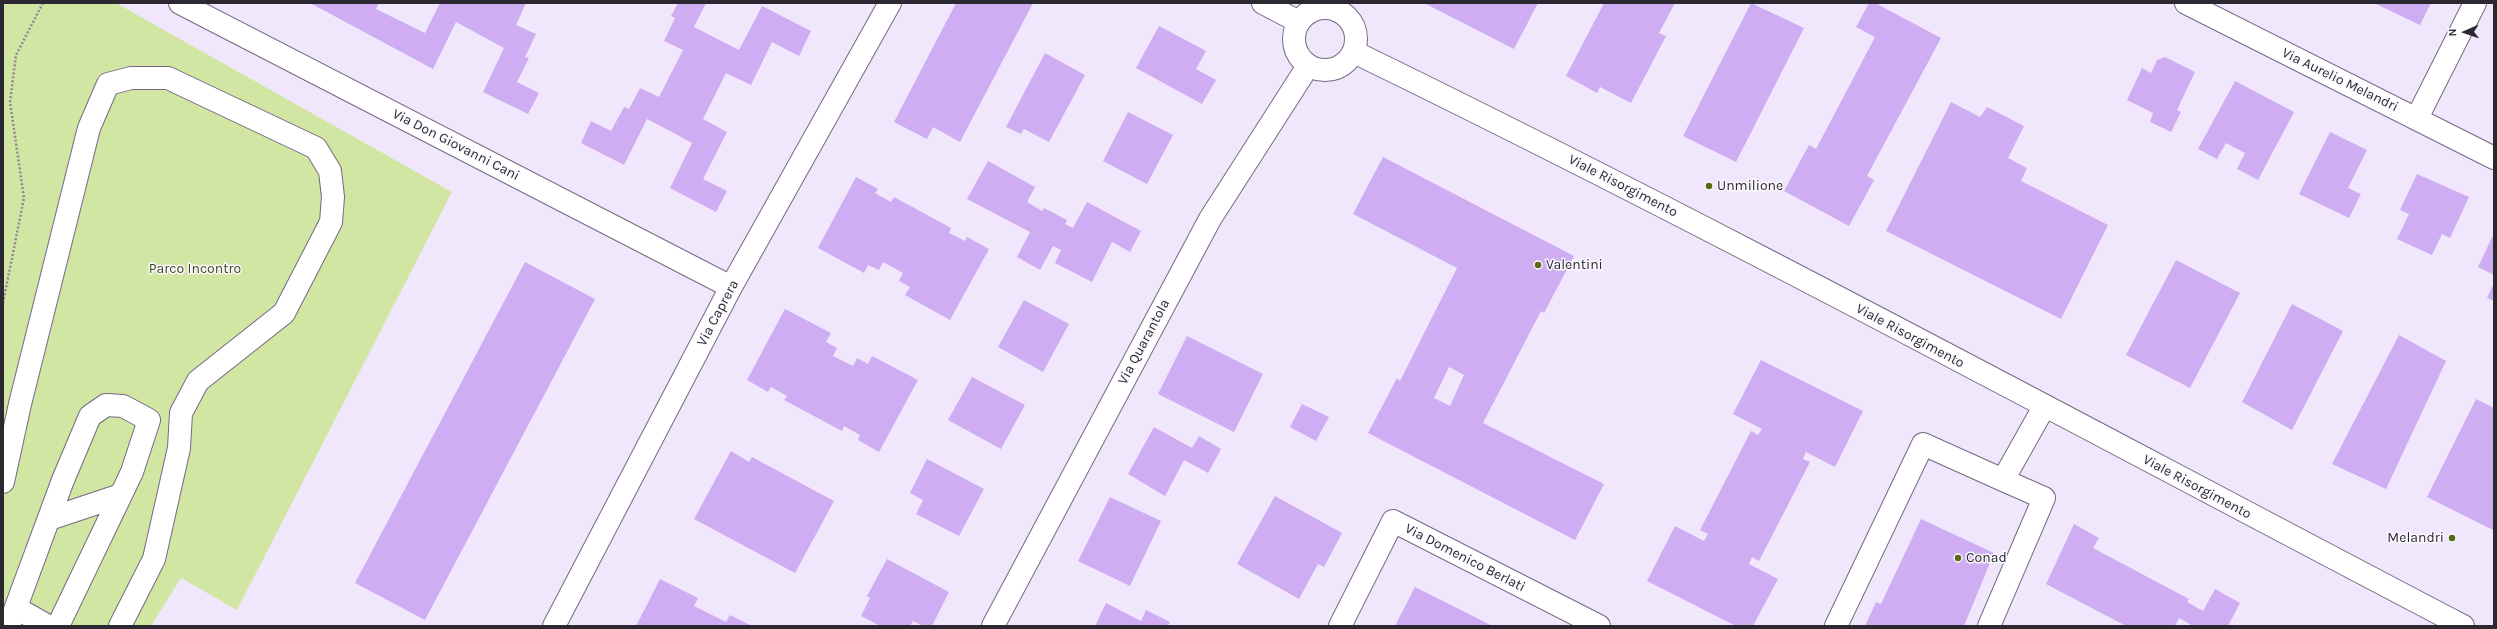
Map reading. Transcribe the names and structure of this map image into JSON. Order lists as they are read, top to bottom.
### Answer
{
  "streets": {
    "street": [
      "Via Aurelio Melandri",
      "Via Don Giovanni Cani",
      "Viale Risorgimento",
      "Via Caprera",
      "Via Quarantola",
      "Via Domenico Berlati"
    ]
  },
  "crossings": [
    ["Via Don Giovanni Cani", "Via Caprera"],
    ["Viale Risorgimento", "Via Quarantola"]
  ],
  "parks": ["Parco Incontro"],
  "places": [
    "Unmilione",
    "Valentini",
    "Melandri",
    "Conad"
  ],
  "north": "left"
}
